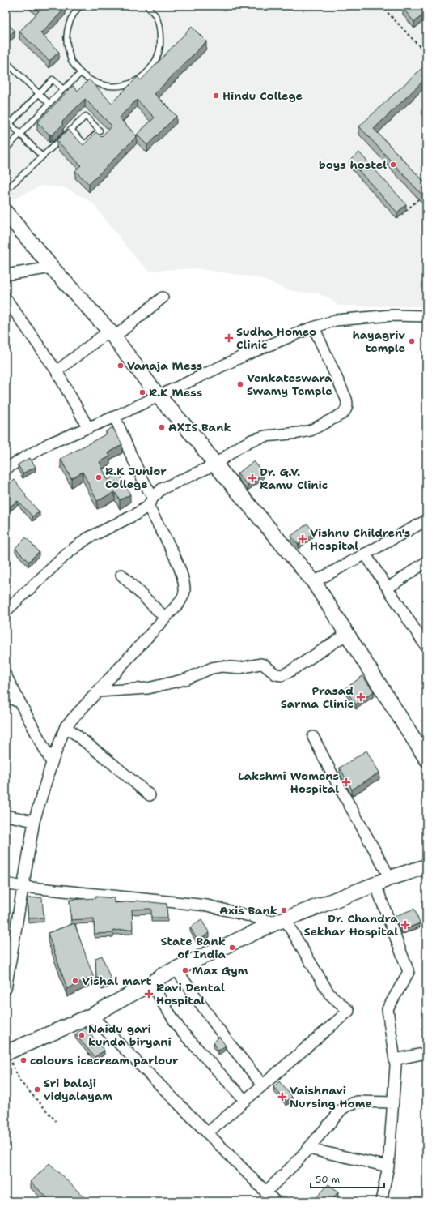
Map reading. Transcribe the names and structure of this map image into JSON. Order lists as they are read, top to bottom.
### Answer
{
  "places": {
    "other": [
      "Hindu College",
      "boys hostel",
      "hayagriv temple",
      "Vanaja Mess",
      "Venkateswara Swamy Temple",
      "R.K Mess",
      "AXIS Bank",
      "R.K Junior College",
      "Axis Bank",
      "State Bank of India",
      "Max Gym",
      "Vishal mart",
      "Naidu gari kunda biryani",
      "colours icecream parlour",
      "Sri balaji vidyalayam"
    ],
    "health": [
      "Sudha Homeo Clinic",
      "Dr. G.V. Ramu Clinic",
      "Vishnu Children's Hospital",
      "Prasad Sarma Clinic",
      "Lakshmi Womens Hospital",
      "Dr. Chandra Sekhar Hospital",
      "Ravi Dental Hospital",
      "Vaishnavi Nursing Home"
    ]
  },
  "scale_bar": "50 m"
}
